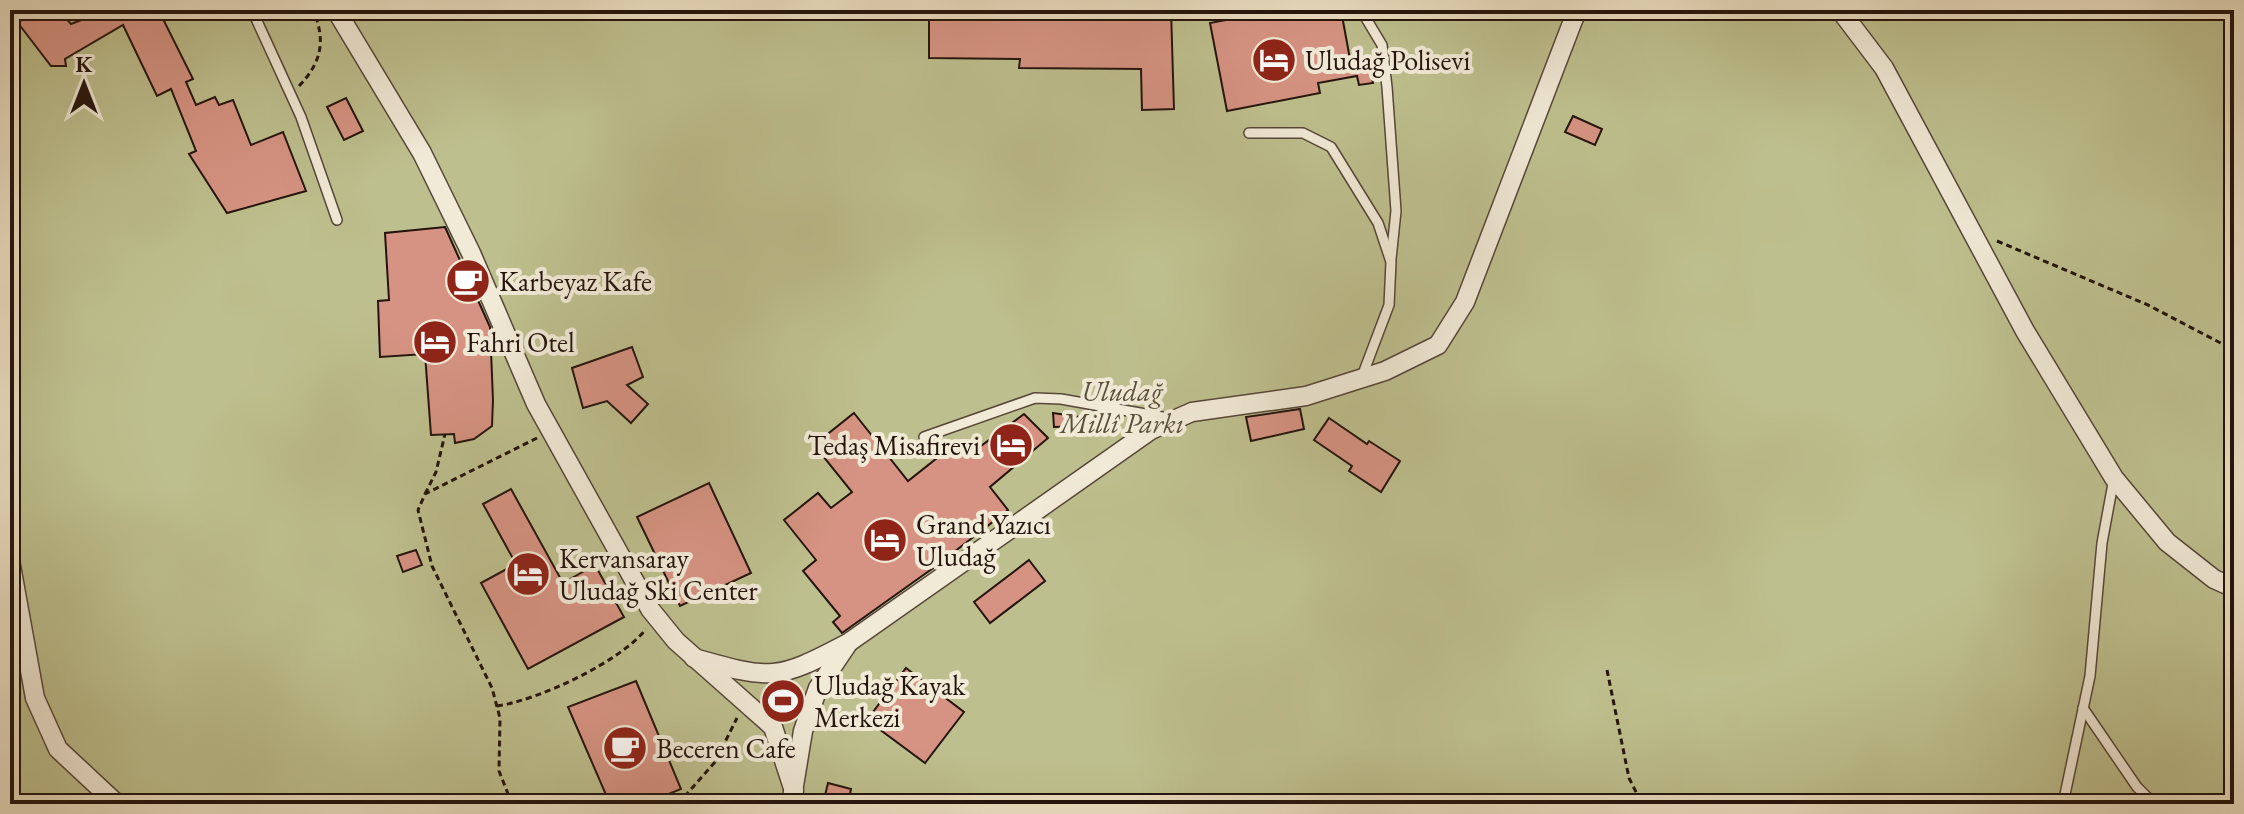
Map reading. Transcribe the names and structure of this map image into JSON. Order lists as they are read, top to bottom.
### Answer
{
  "parks": ["Uludağ Millî Parkı"],
  "places": {
    "hotel": [
      "Uludağ Polisevi",
      "Fahri Otel",
      "Tedaş Misafirevi",
      "Grand Yazıcı Uludağ",
      "Kervansaray Uludağ Ski Center"
    ],
    "cafe": ["Karbeyaz Kafe", "Beceren Cafe"],
    "sports": ["Uludağ Kayak Merkezi"]
  },
  "north": "top"
}
